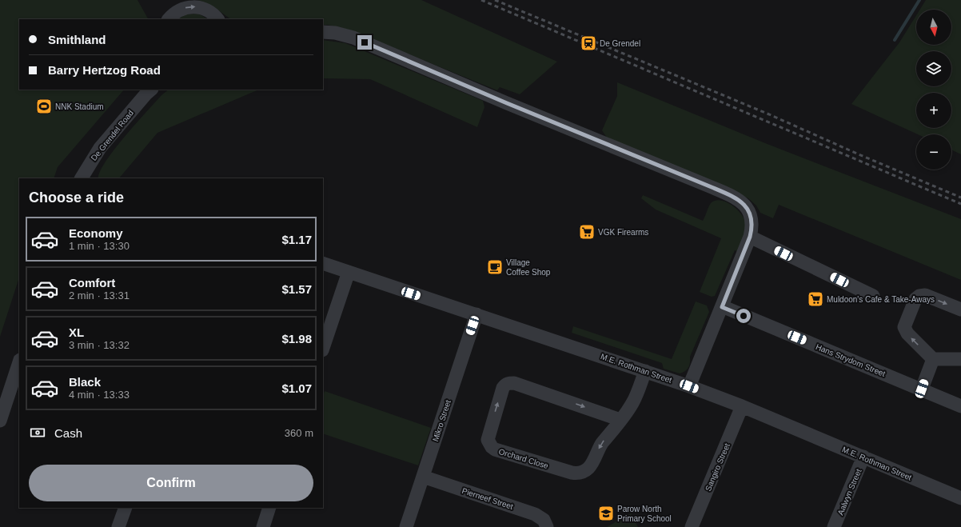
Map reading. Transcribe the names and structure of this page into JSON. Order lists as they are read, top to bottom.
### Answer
{
  "streets": {
    "street": [
      "De Grendel Road",
      "Hans Strydom Street",
      "M.E. Rothman Street",
      "Mikro Street",
      "Orchard Close",
      "Sangiro Street",
      "Aalwyn Street",
      "Pierneef Street"
    ]
  },
  "crossings": [
    ["M.E. Rothman Street", "Mikro Street"],
    ["M.E. Rothman Street", "Orchard Close"],
    ["M.E. Rothman Street", "Sangiro Street"],
    ["M.E. Rothman Street", "Aalwyn Street"],
    ["Mikro Street", "Pierneef Street"]
  ],
  "places": {
    "station": ["De Grendel"],
    "sports": ["NNK Stadium"],
    "supermarket": ["VGK Firearms", "Muldoon's Cafe & Take-Aways"],
    "cafe": ["Village Coffee Shop"],
    "school or university": ["Parow North Primary School"]
  },
  "north": "bottom",
  "page": {
    "map_buttons": ["+", "−"],
    "banner": ["Smithland", "Barry Hertzog Road"],
    "heading": "Choose a ride",
    "list": [
      {
        "name": "Economy",
        "note": "1 min · 13:30",
        "value": "$1.17"
      },
      {
        "name": "Comfort",
        "note": "2 min · 13:31",
        "value": "$1.57"
      },
      {
        "name": "XL",
        "note": "3 min · 13:32",
        "value": "$1.98"
      },
      {
        "name": "Black",
        "note": "4 min · 13:33",
        "value": "$1.07"
      }
    ],
    "pay": ["Cash", "360 m"],
    "buttons": "Confirm"
  }
}
